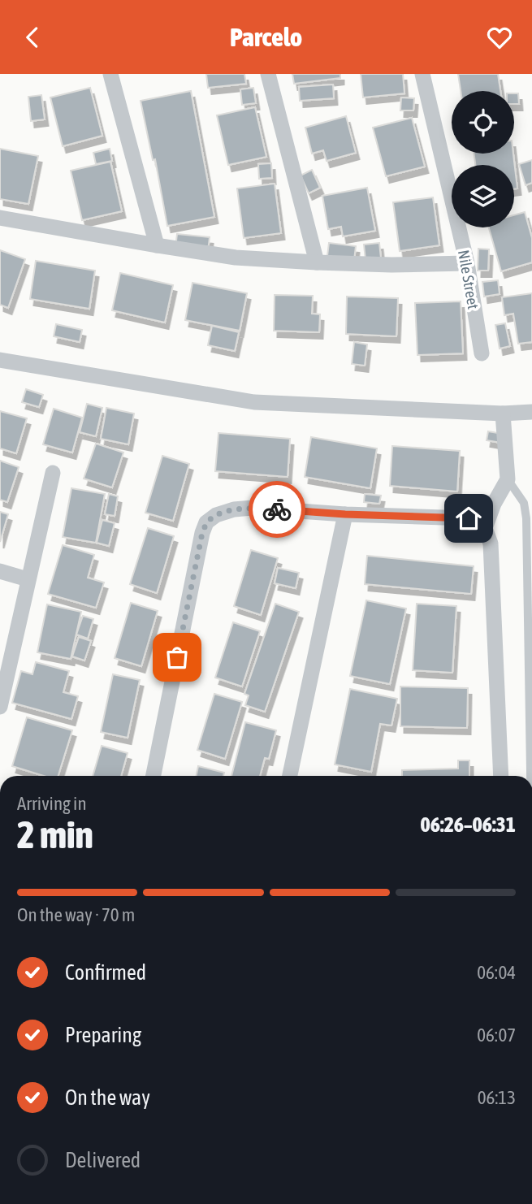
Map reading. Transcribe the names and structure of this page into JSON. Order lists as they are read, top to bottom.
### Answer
{
  "streets": {
    "street": ["Nile Street"]
  },
  "page": {
    "header": "Parcelo",
    "heading": ["2 min", "Arriving in", "06:26–06:31"],
    "bar": "On the way · 70 m",
    "list": [
      ["Confirmed", "06:04"],
      ["Preparing", "06:07"],
      ["On the way", "06:13"],
      "Delivered"
    ]
  }
}
